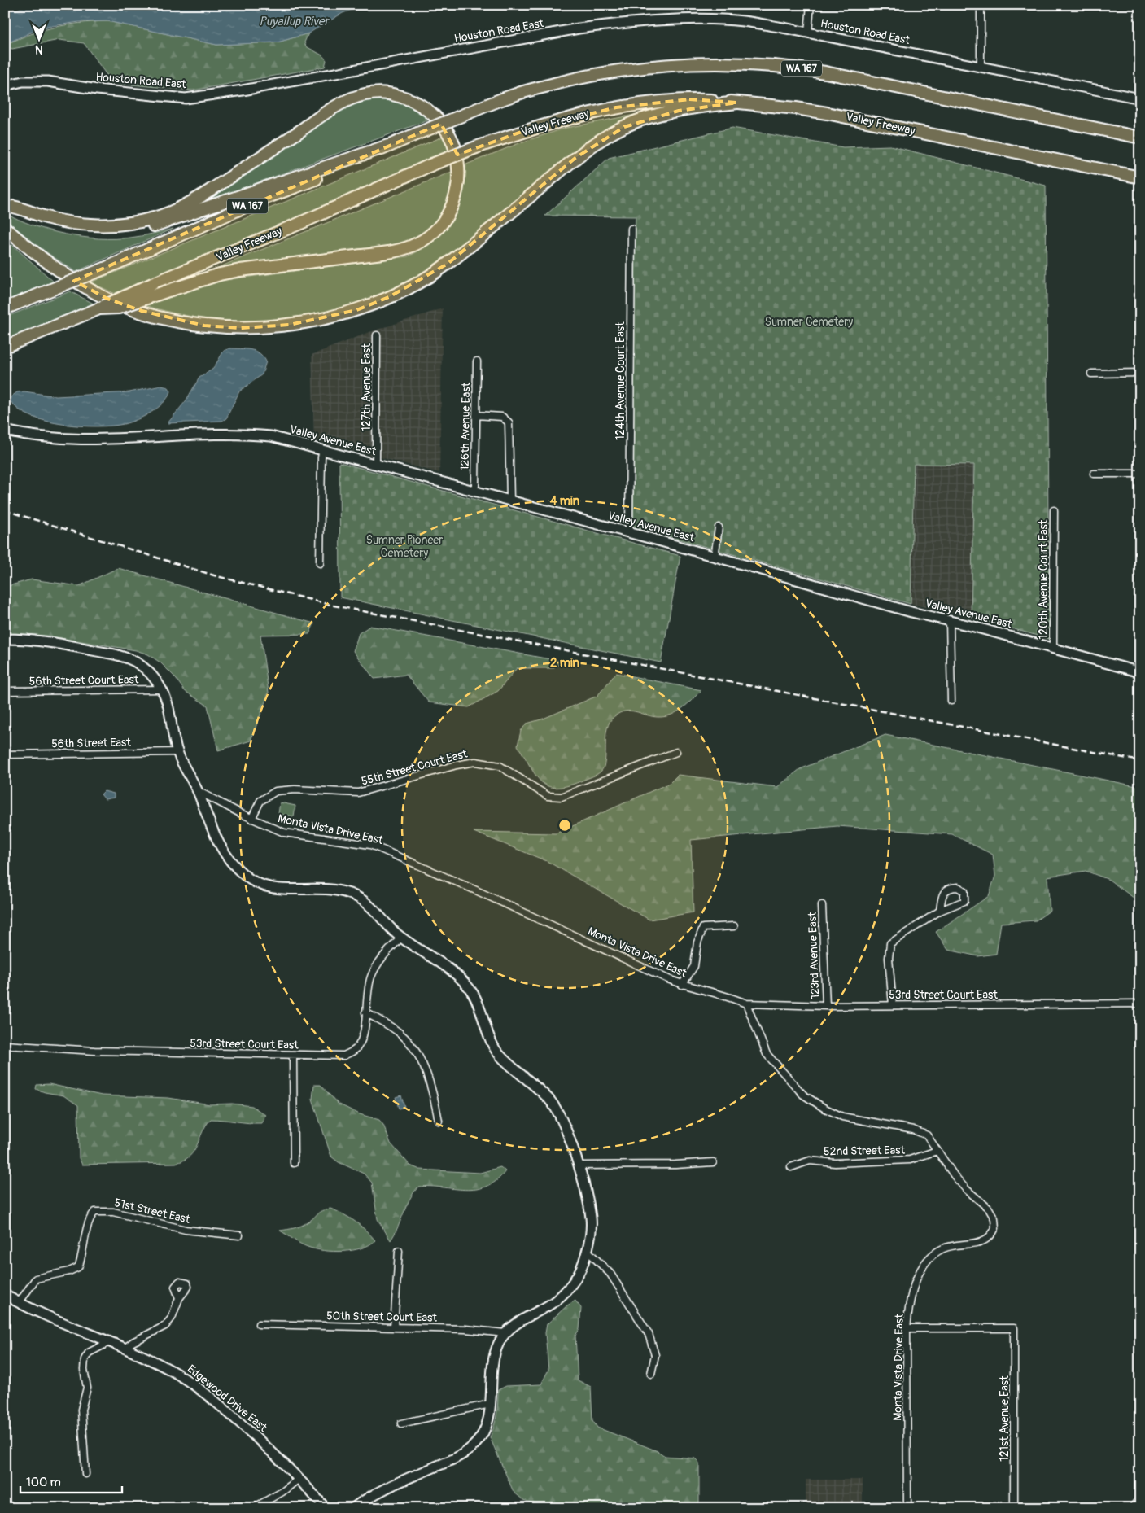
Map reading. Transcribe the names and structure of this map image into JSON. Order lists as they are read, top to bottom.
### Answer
{
  "streets": {
    "highway": ["WA 167", "Valley Freeway"],
    "street": [
      "Houston Road East",
      "124th Avenue Court East",
      "127th Avenue East",
      "126th Avenue East",
      "Valley Avenue East",
      "120th Avenue Court East",
      "56th Street Court East",
      "56th Street East",
      "55th Street Court East",
      "Monta Vista Drive East",
      "123rd Avenue East",
      "53rd Street Court East",
      "52nd Street East",
      "51st Street East",
      "50th Street Court East",
      "Edgewood Drive East",
      "121st Avenue East"
    ]
  },
  "crossings": [
    ["124th Avenue Court East", "Valley Avenue East"],
    ["127th Avenue East", "Valley Avenue East"],
    ["126th Avenue East", "Valley Avenue East"],
    ["Valley Avenue East", "120th Avenue Court East"],
    ["55th Street Court East", "Monta Vista Drive East"],
    ["Monta Vista Drive East", "53rd Street Court East"],
    ["Monta Vista Drive East", "52nd Street East"],
    ["Monta Vista Drive East", "121st Avenue East"],
    ["123rd Avenue East", "53rd Street Court East"],
    ["51st Street East", "Edgewood Drive East"]
  ],
  "water": ["Puyallup River"],
  "parks": ["Sumner Cemetery", "Sumner Pioneer Cemetery"],
  "scale_bar": "100 m",
  "north": "bottom",
  "rings": ["4 min", "2 min"]
}
